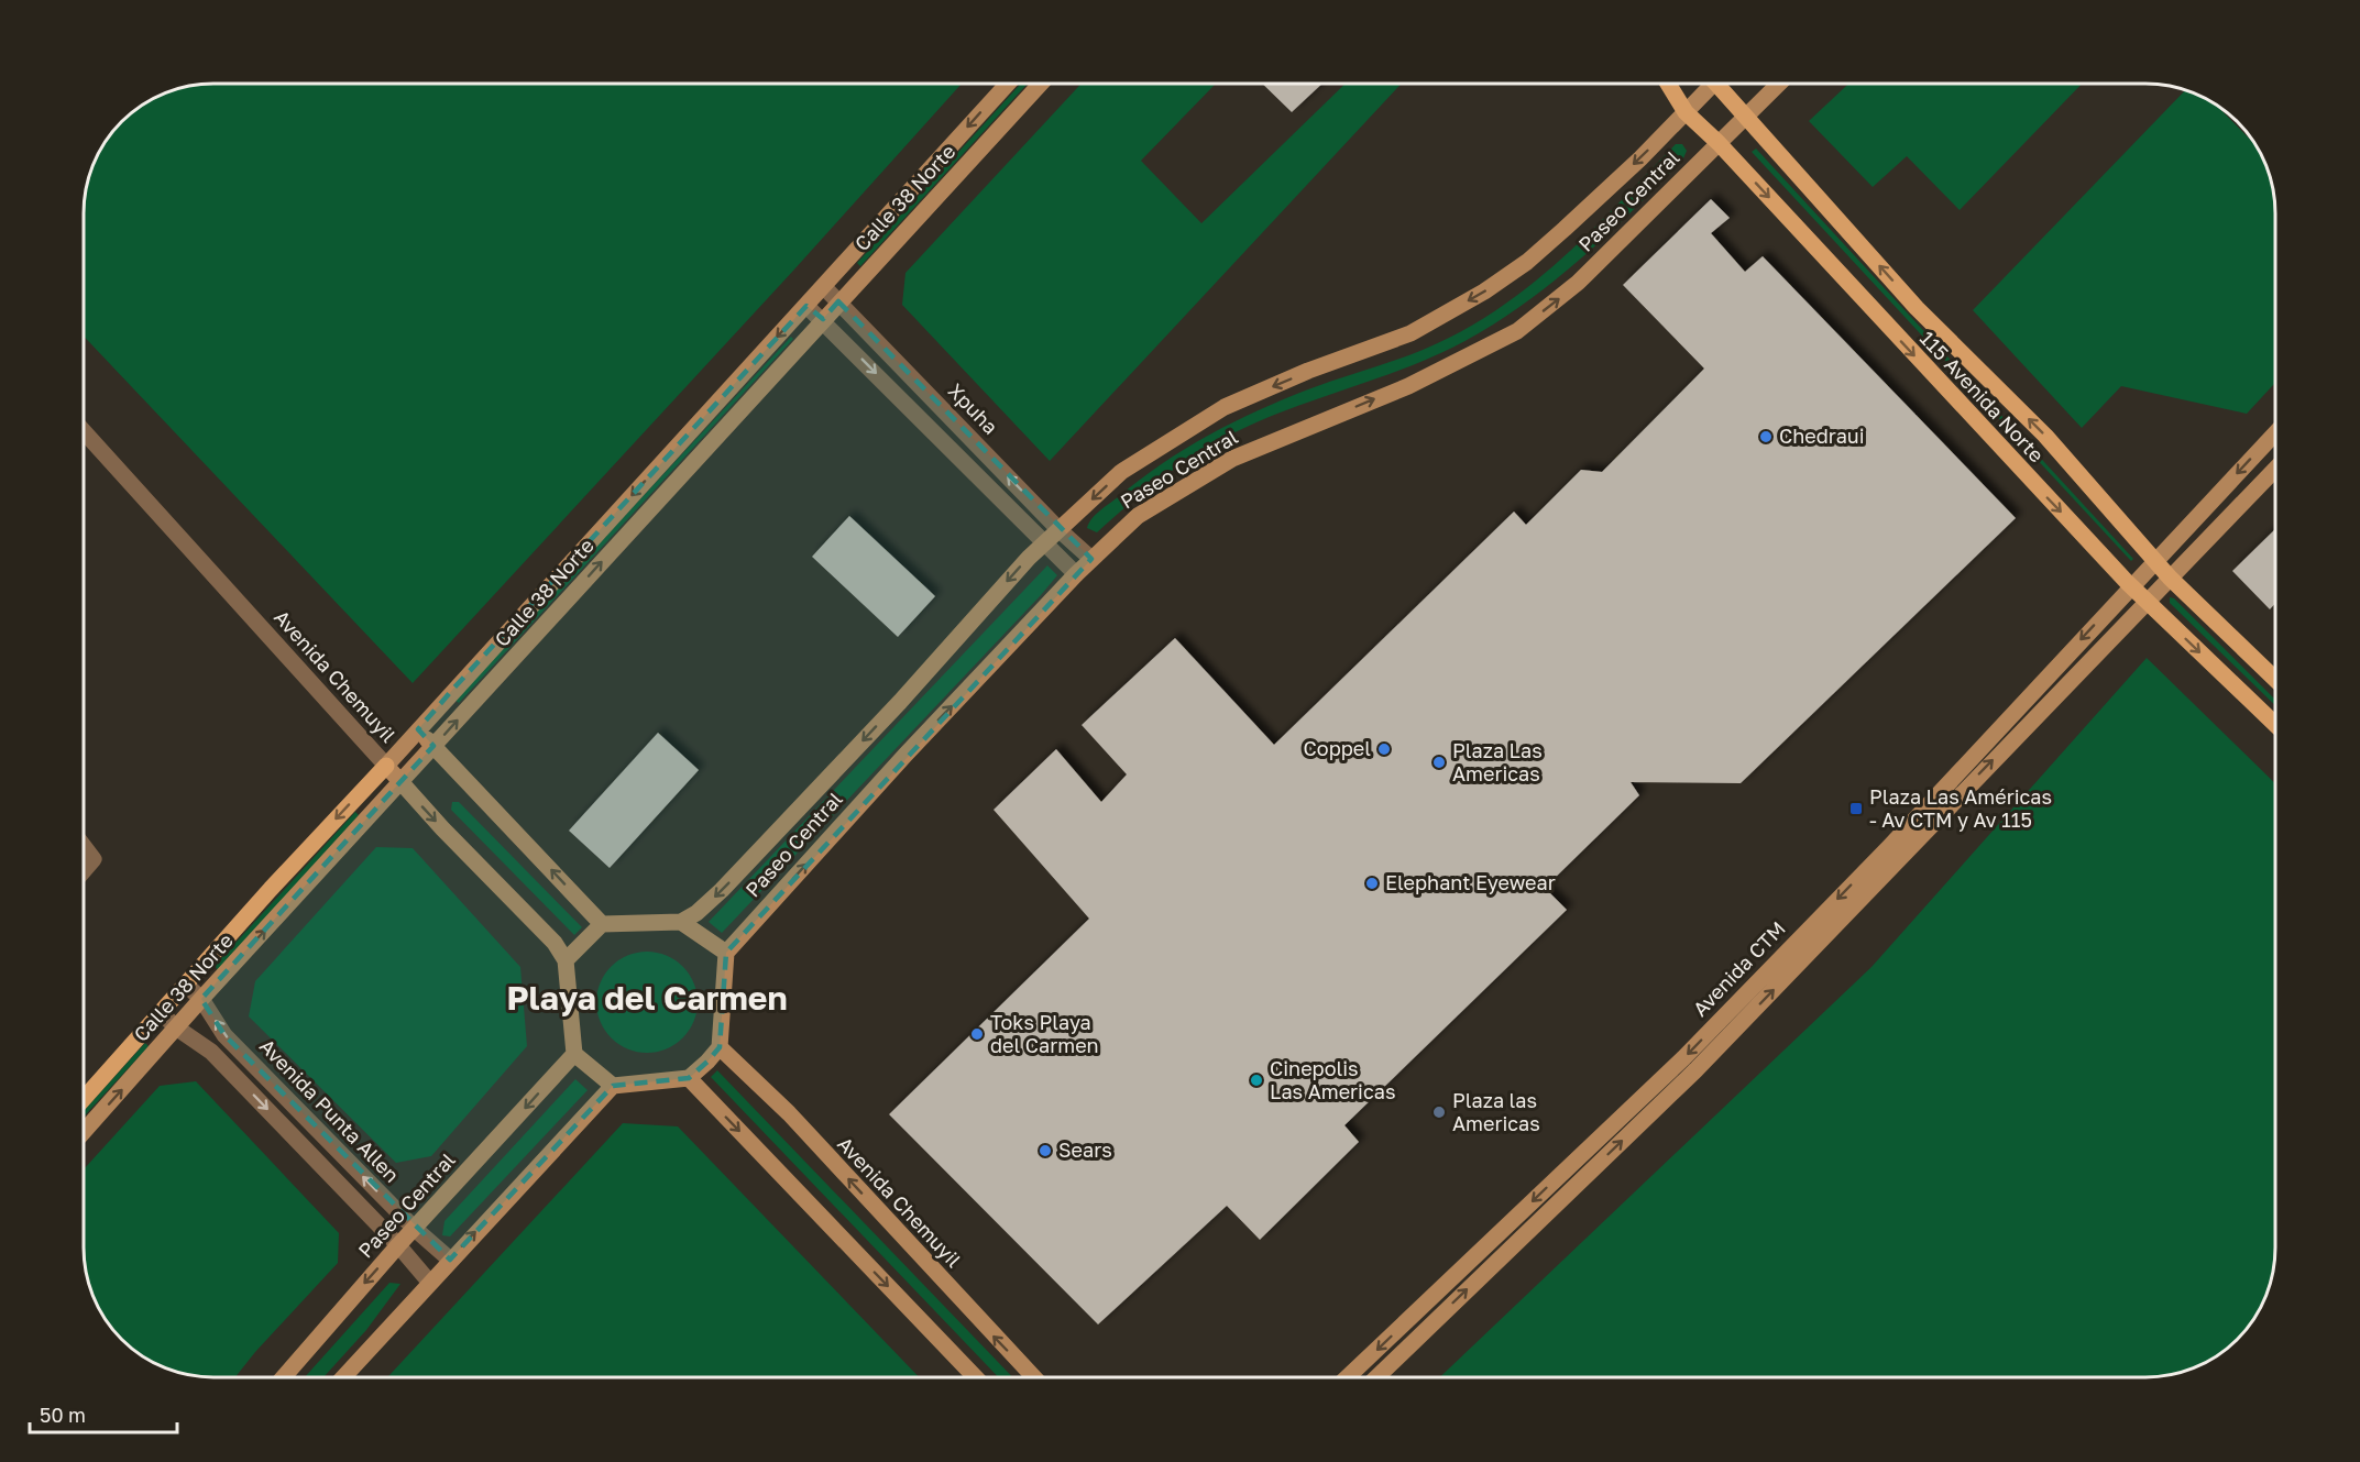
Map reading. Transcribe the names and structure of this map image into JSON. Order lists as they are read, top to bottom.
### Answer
{
  "streets": {
    "main road": [
      "Calle 38 Norte",
      "Paseo Central",
      "115 Avenida Norte",
      "Avenida Chemuyil",
      "Avenida CTM"
    ],
    "street": ["Xpuha", "Avenida Punta Allen"]
  },
  "crossings": [
    ["Calle 38 Norte", "Xpuha"],
    ["Calle 38 Norte", "Avenida Chemuyil"],
    ["Calle 38 Norte", "Avenida Punta Allen"],
    ["Paseo Central", "115 Avenida Norte"],
    ["Paseo Central", "Xpuha"],
    ["Paseo Central", "Avenida Chemuyil"],
    ["Paseo Central", "Avenida Punta Allen"],
    ["115 Avenida Norte", "Avenida CTM"]
  ],
  "districts": ["Playa del Carmen"],
  "places": {
    "other": [
      "Chedraui",
      "Coppel",
      "Plaza Las Americas",
      "Elephant Eyewear",
      "Toks Playa del Carmen",
      "Cinepolis Las Americas",
      "Plaza las Americas",
      "Sears"
    ],
    "transit": ["Plaza Las Américas - Av CTM y Av 115"]
  },
  "scale_bar": "50 m"
}
